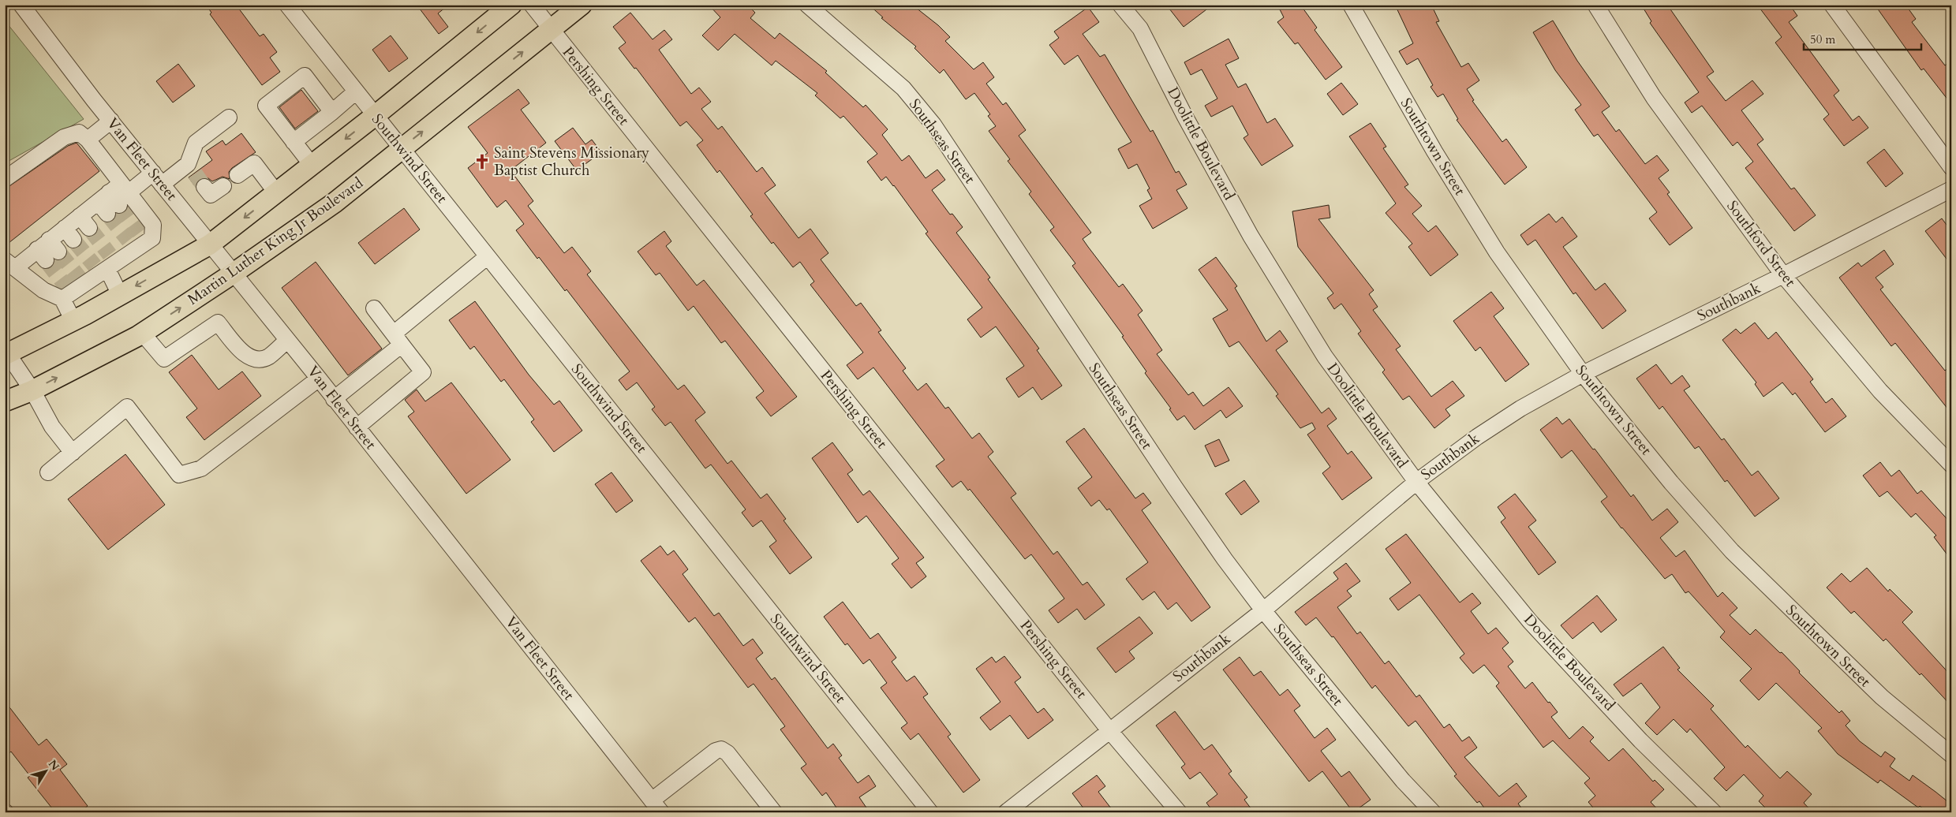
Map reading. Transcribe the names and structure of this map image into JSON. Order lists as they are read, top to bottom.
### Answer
{
  "streets": {
    "main road": ["Martin Luther King Jr Boulevard"],
    "street": [
      "Pershing Street",
      "Southseas Street",
      "Doolittle Boulevard",
      "Southtown Street",
      "Southwind Street",
      "Van Fleet Street",
      "Southford Street",
      "Southbank"
    ]
  },
  "crossings": [
    ["Pershing Street", "Martin Luther King Jr Boulevard"],
    ["Pershing Street", "Southbank"],
    ["Southseas Street", "Southbank"],
    ["Doolittle Boulevard", "Southbank"],
    ["Southtown Street", "Southbank"],
    ["Southwind Street", "Martin Luther King Jr Boulevard"],
    ["Van Fleet Street", "Martin Luther King Jr Boulevard"],
    ["Southford Street", "Southbank"]
  ],
  "places": {
    "church": ["Saint Stevens Missionary Baptist Church"]
  },
  "scale_bar": "50 m",
  "north": "top right"
}
